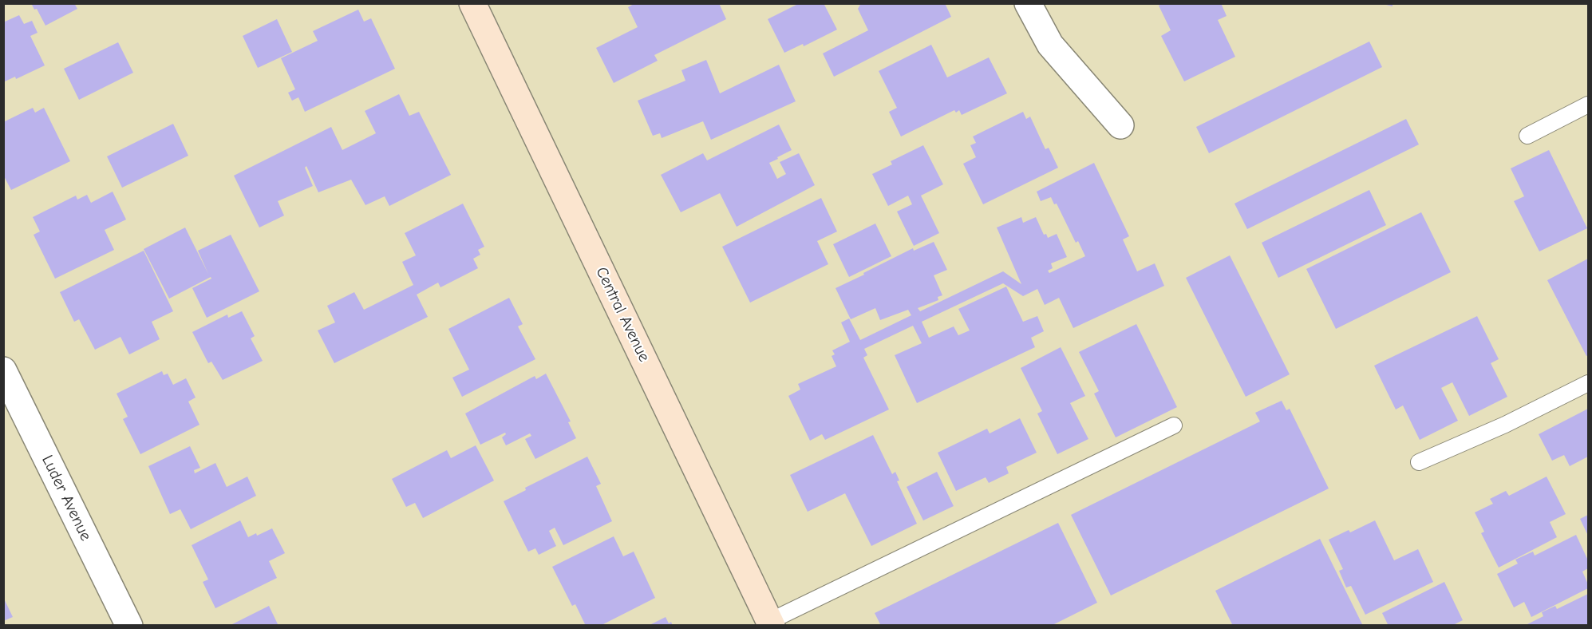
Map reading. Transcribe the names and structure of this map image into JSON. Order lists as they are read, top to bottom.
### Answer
{
  "streets": {
    "street": ["Central Avenue", "Luder Avenue"]
  }
}
